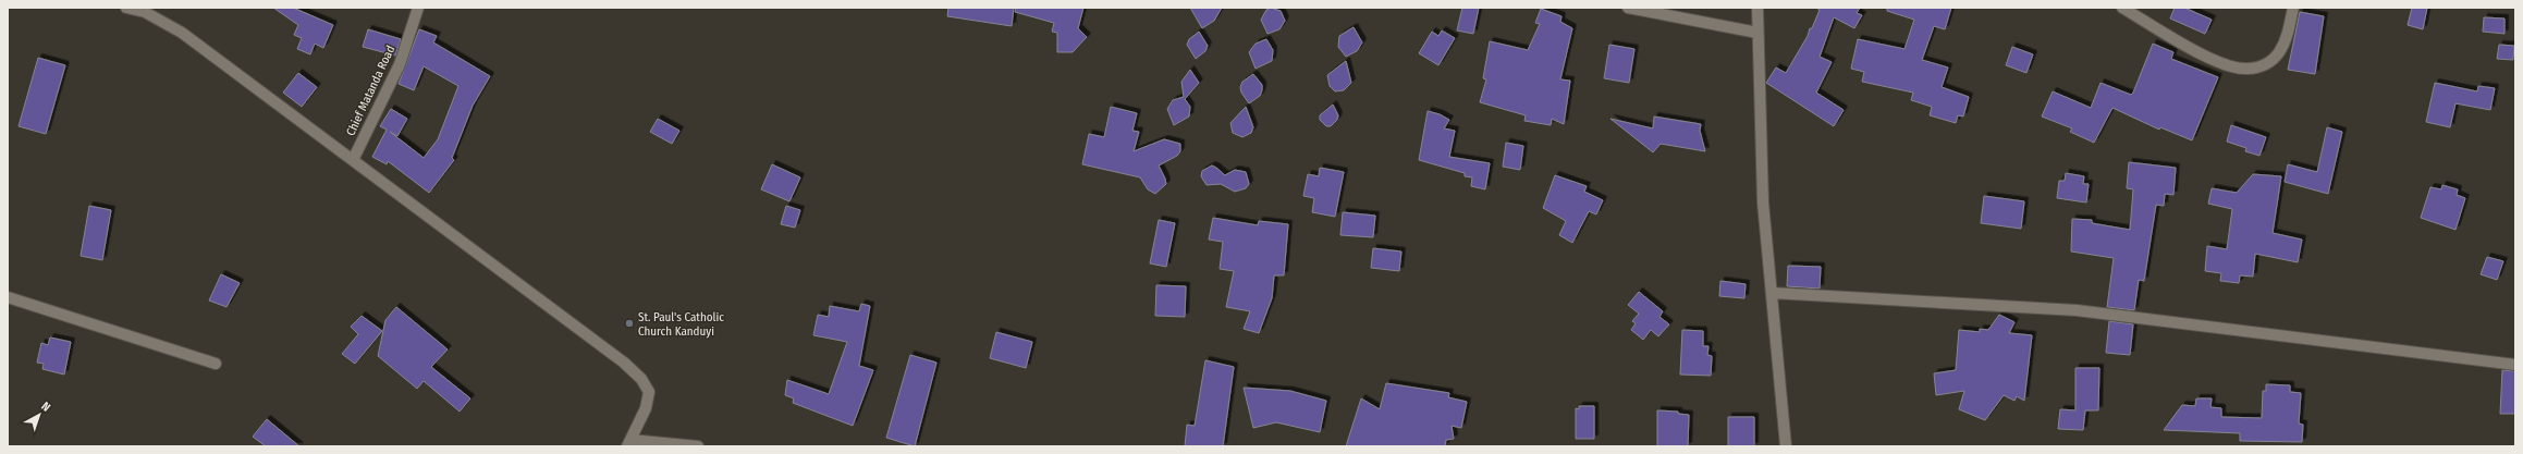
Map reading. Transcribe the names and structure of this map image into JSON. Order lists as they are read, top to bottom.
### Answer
{
  "streets": {
    "street": ["Chief Matanda Road"]
  },
  "places": ["St. Paul's Catholic Church Kanduyi"],
  "north": "top right"
}
